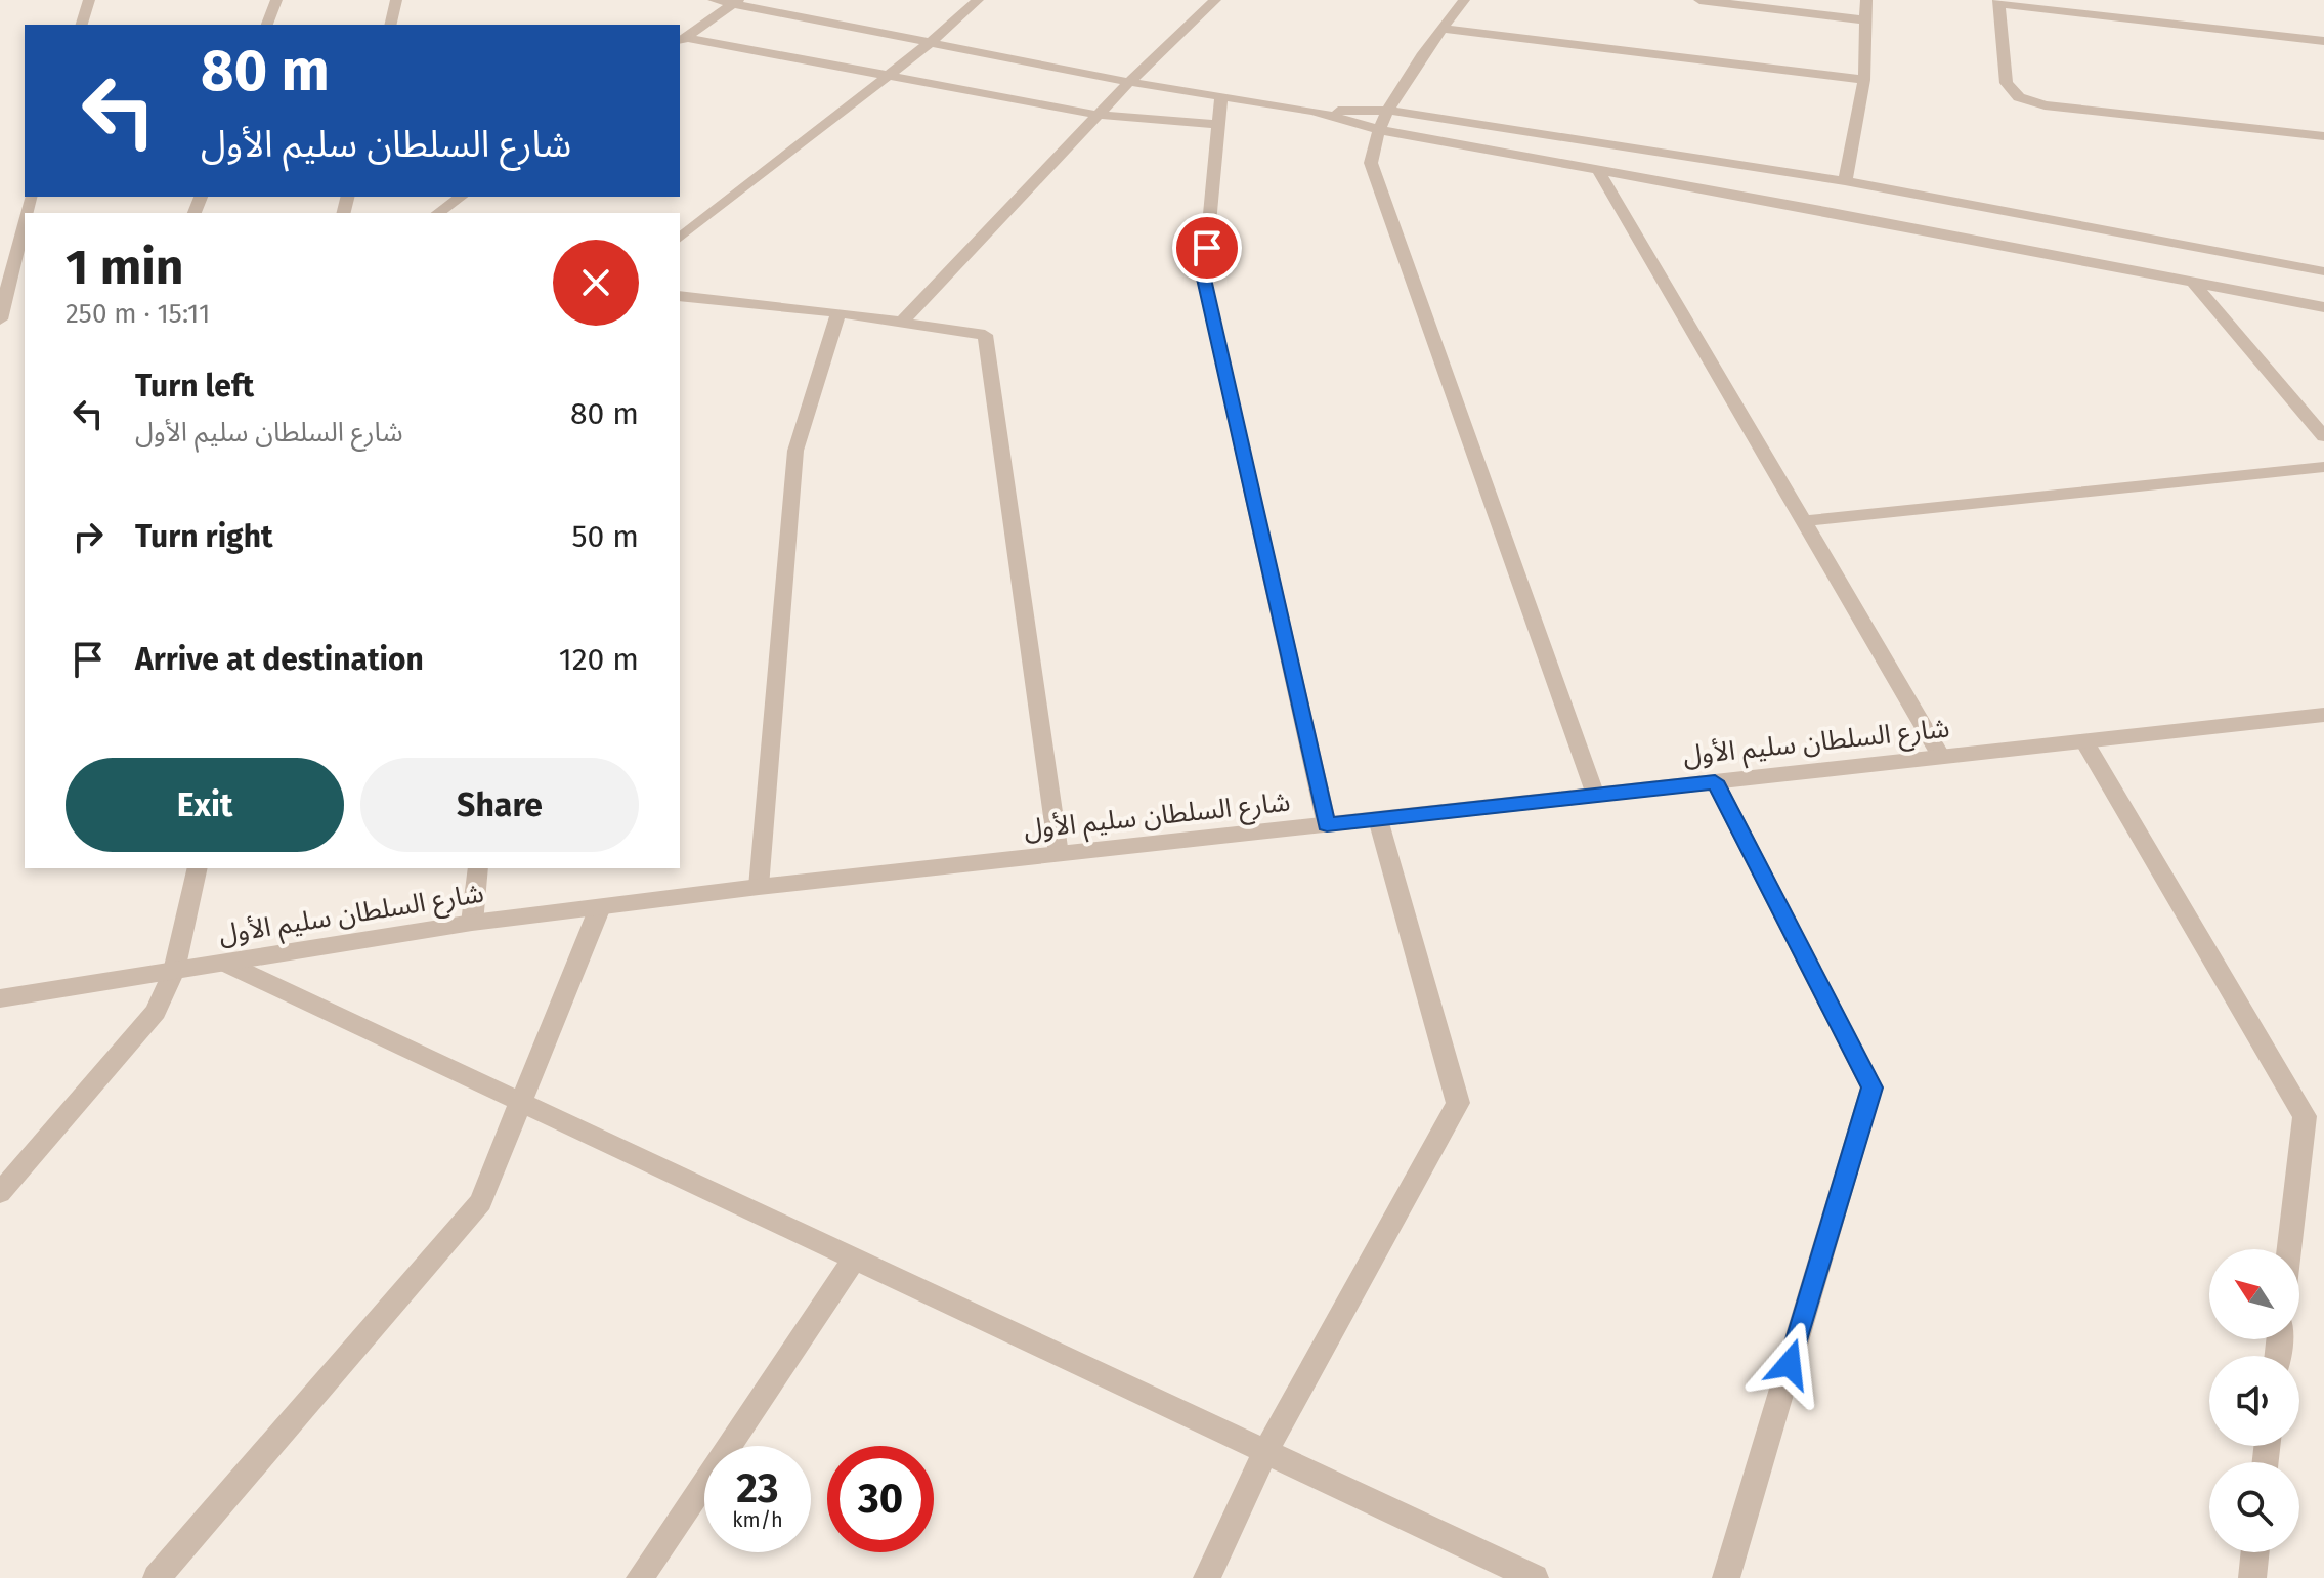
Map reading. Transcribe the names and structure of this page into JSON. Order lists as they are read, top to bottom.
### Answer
{
  "streets": {
    "street": ["شارع السلطان سليم الأول"]
  },
  "north": "top left",
  "page": {
    "turn": ["80 m", "شارع السلطان سليم الأول"],
    "heading": ["1 min", "250 m · 15:11"],
    "list": [
      {
        "name": "Turn left",
        "note": "شارع السلطان سليم الأول",
        "value": "80 m"
      },
      {
        "name": "Turn right",
        "value": "50 m"
      },
      {
        "name": "Arrive at destination",
        "value": "120 m"
      }
    ],
    "buttons": ["Exit", "Share"],
    "speed": "23 km/h",
    "limit": "30"
  }
}
